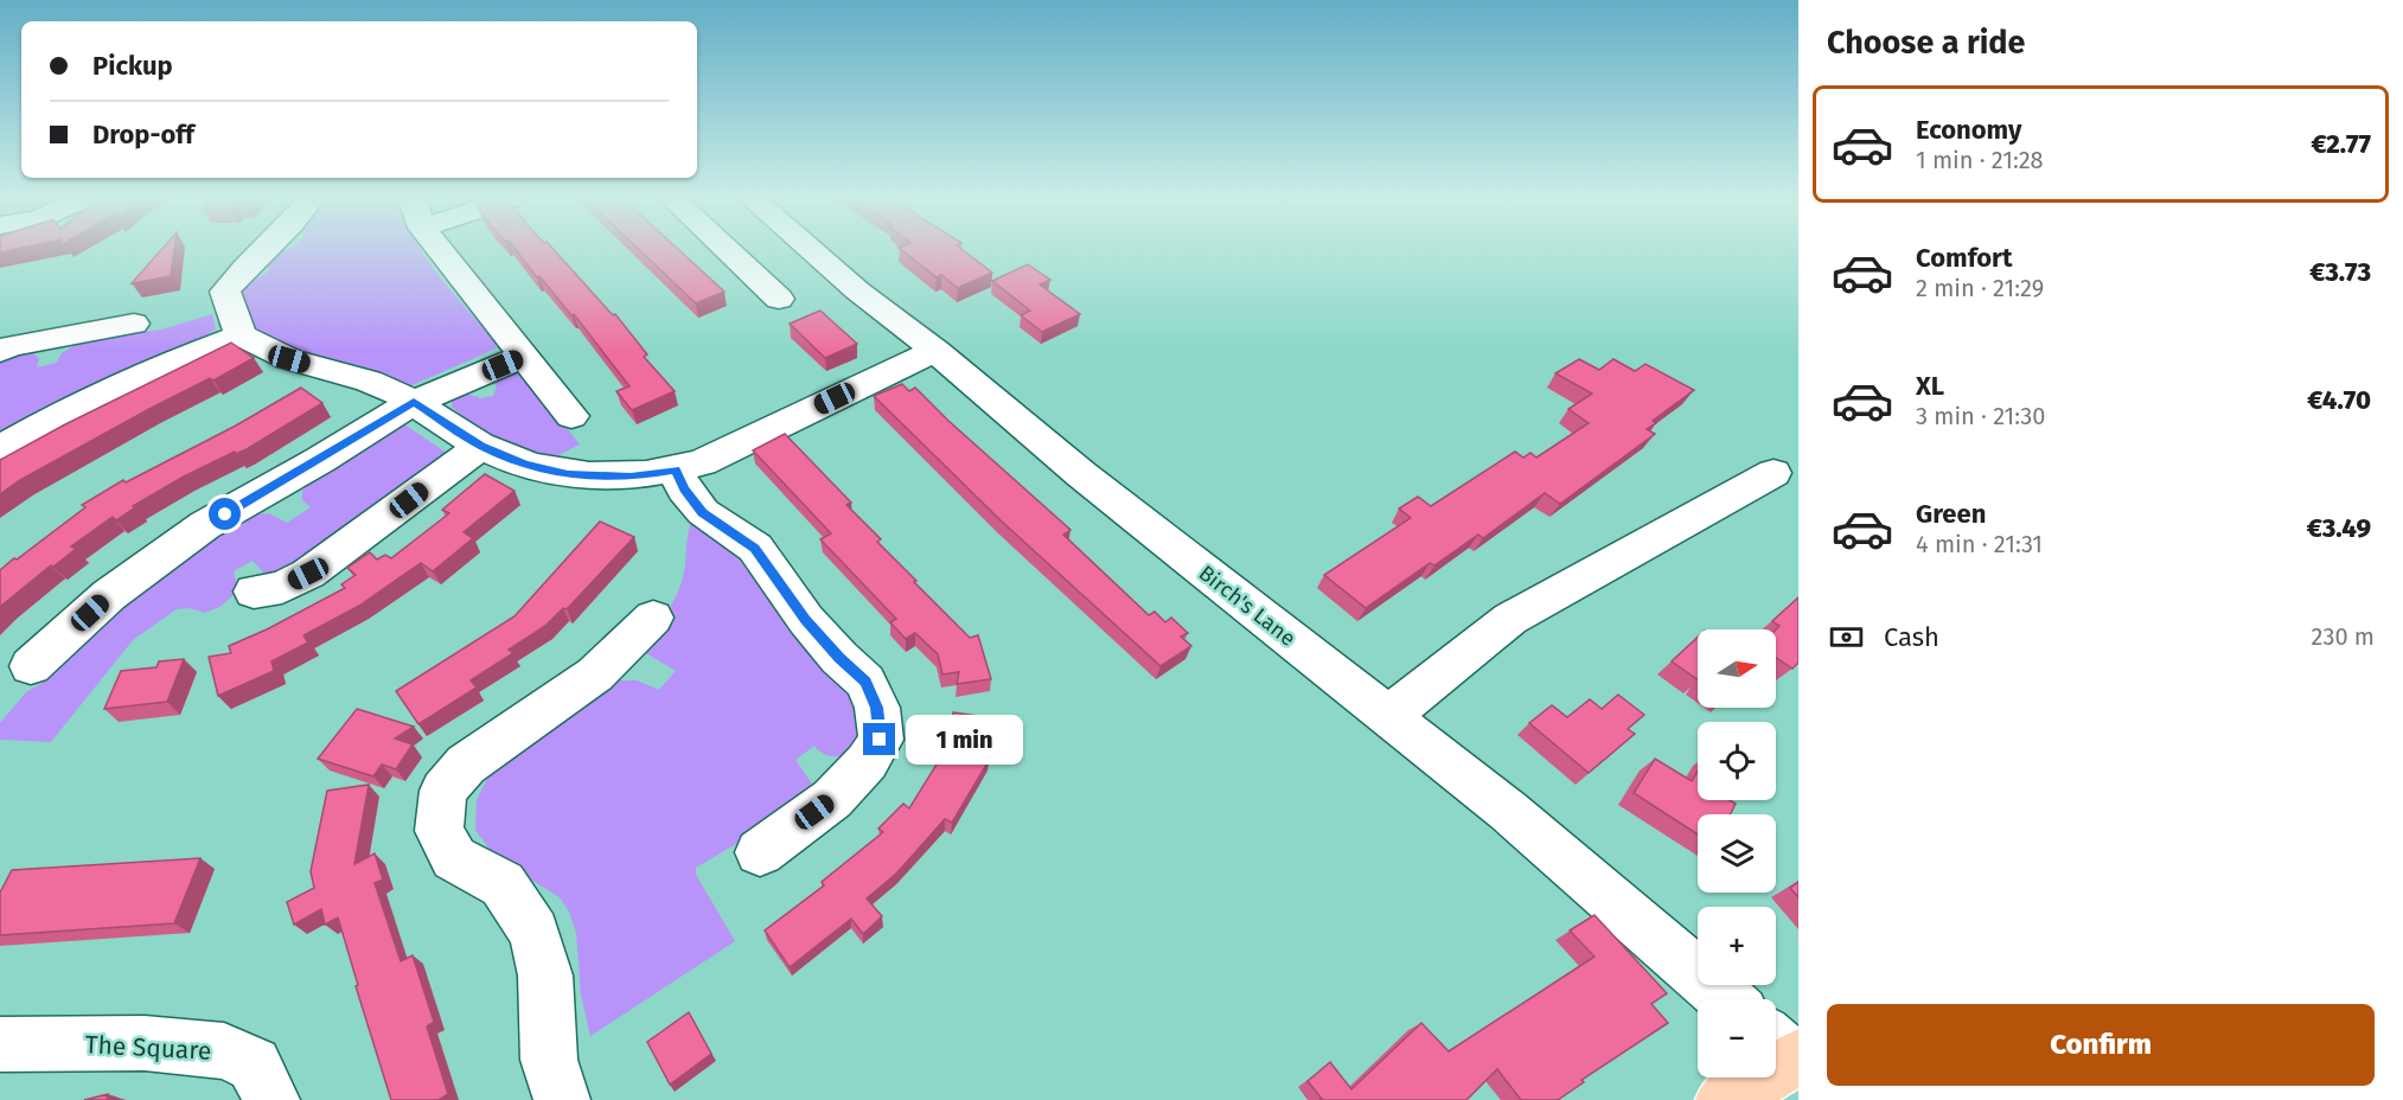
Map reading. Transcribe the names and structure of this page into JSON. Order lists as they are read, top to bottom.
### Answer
{
  "streets": {
    "street": ["Birch's Lane", "The Square"]
  },
  "north": "right",
  "page": {
    "heading": "Choose a ride",
    "banner": ["Pickup", "Drop-off"],
    "list": [
      {
        "name": "Economy",
        "note": "1 min · 21:28",
        "value": "€2.77"
      },
      {
        "name": "Comfort",
        "note": "2 min · 21:29",
        "value": "€3.73"
      },
      {
        "name": "XL",
        "note": "3 min · 21:30",
        "value": "€4.70"
      },
      {
        "name": "Green",
        "note": "4 min · 21:31",
        "value": "€3.49"
      }
    ],
    "pay": ["Cash", "230 m"],
    "map_buttons": ["+", "−"],
    "bubble": "1 min",
    "buttons": "Confirm"
  }
}
